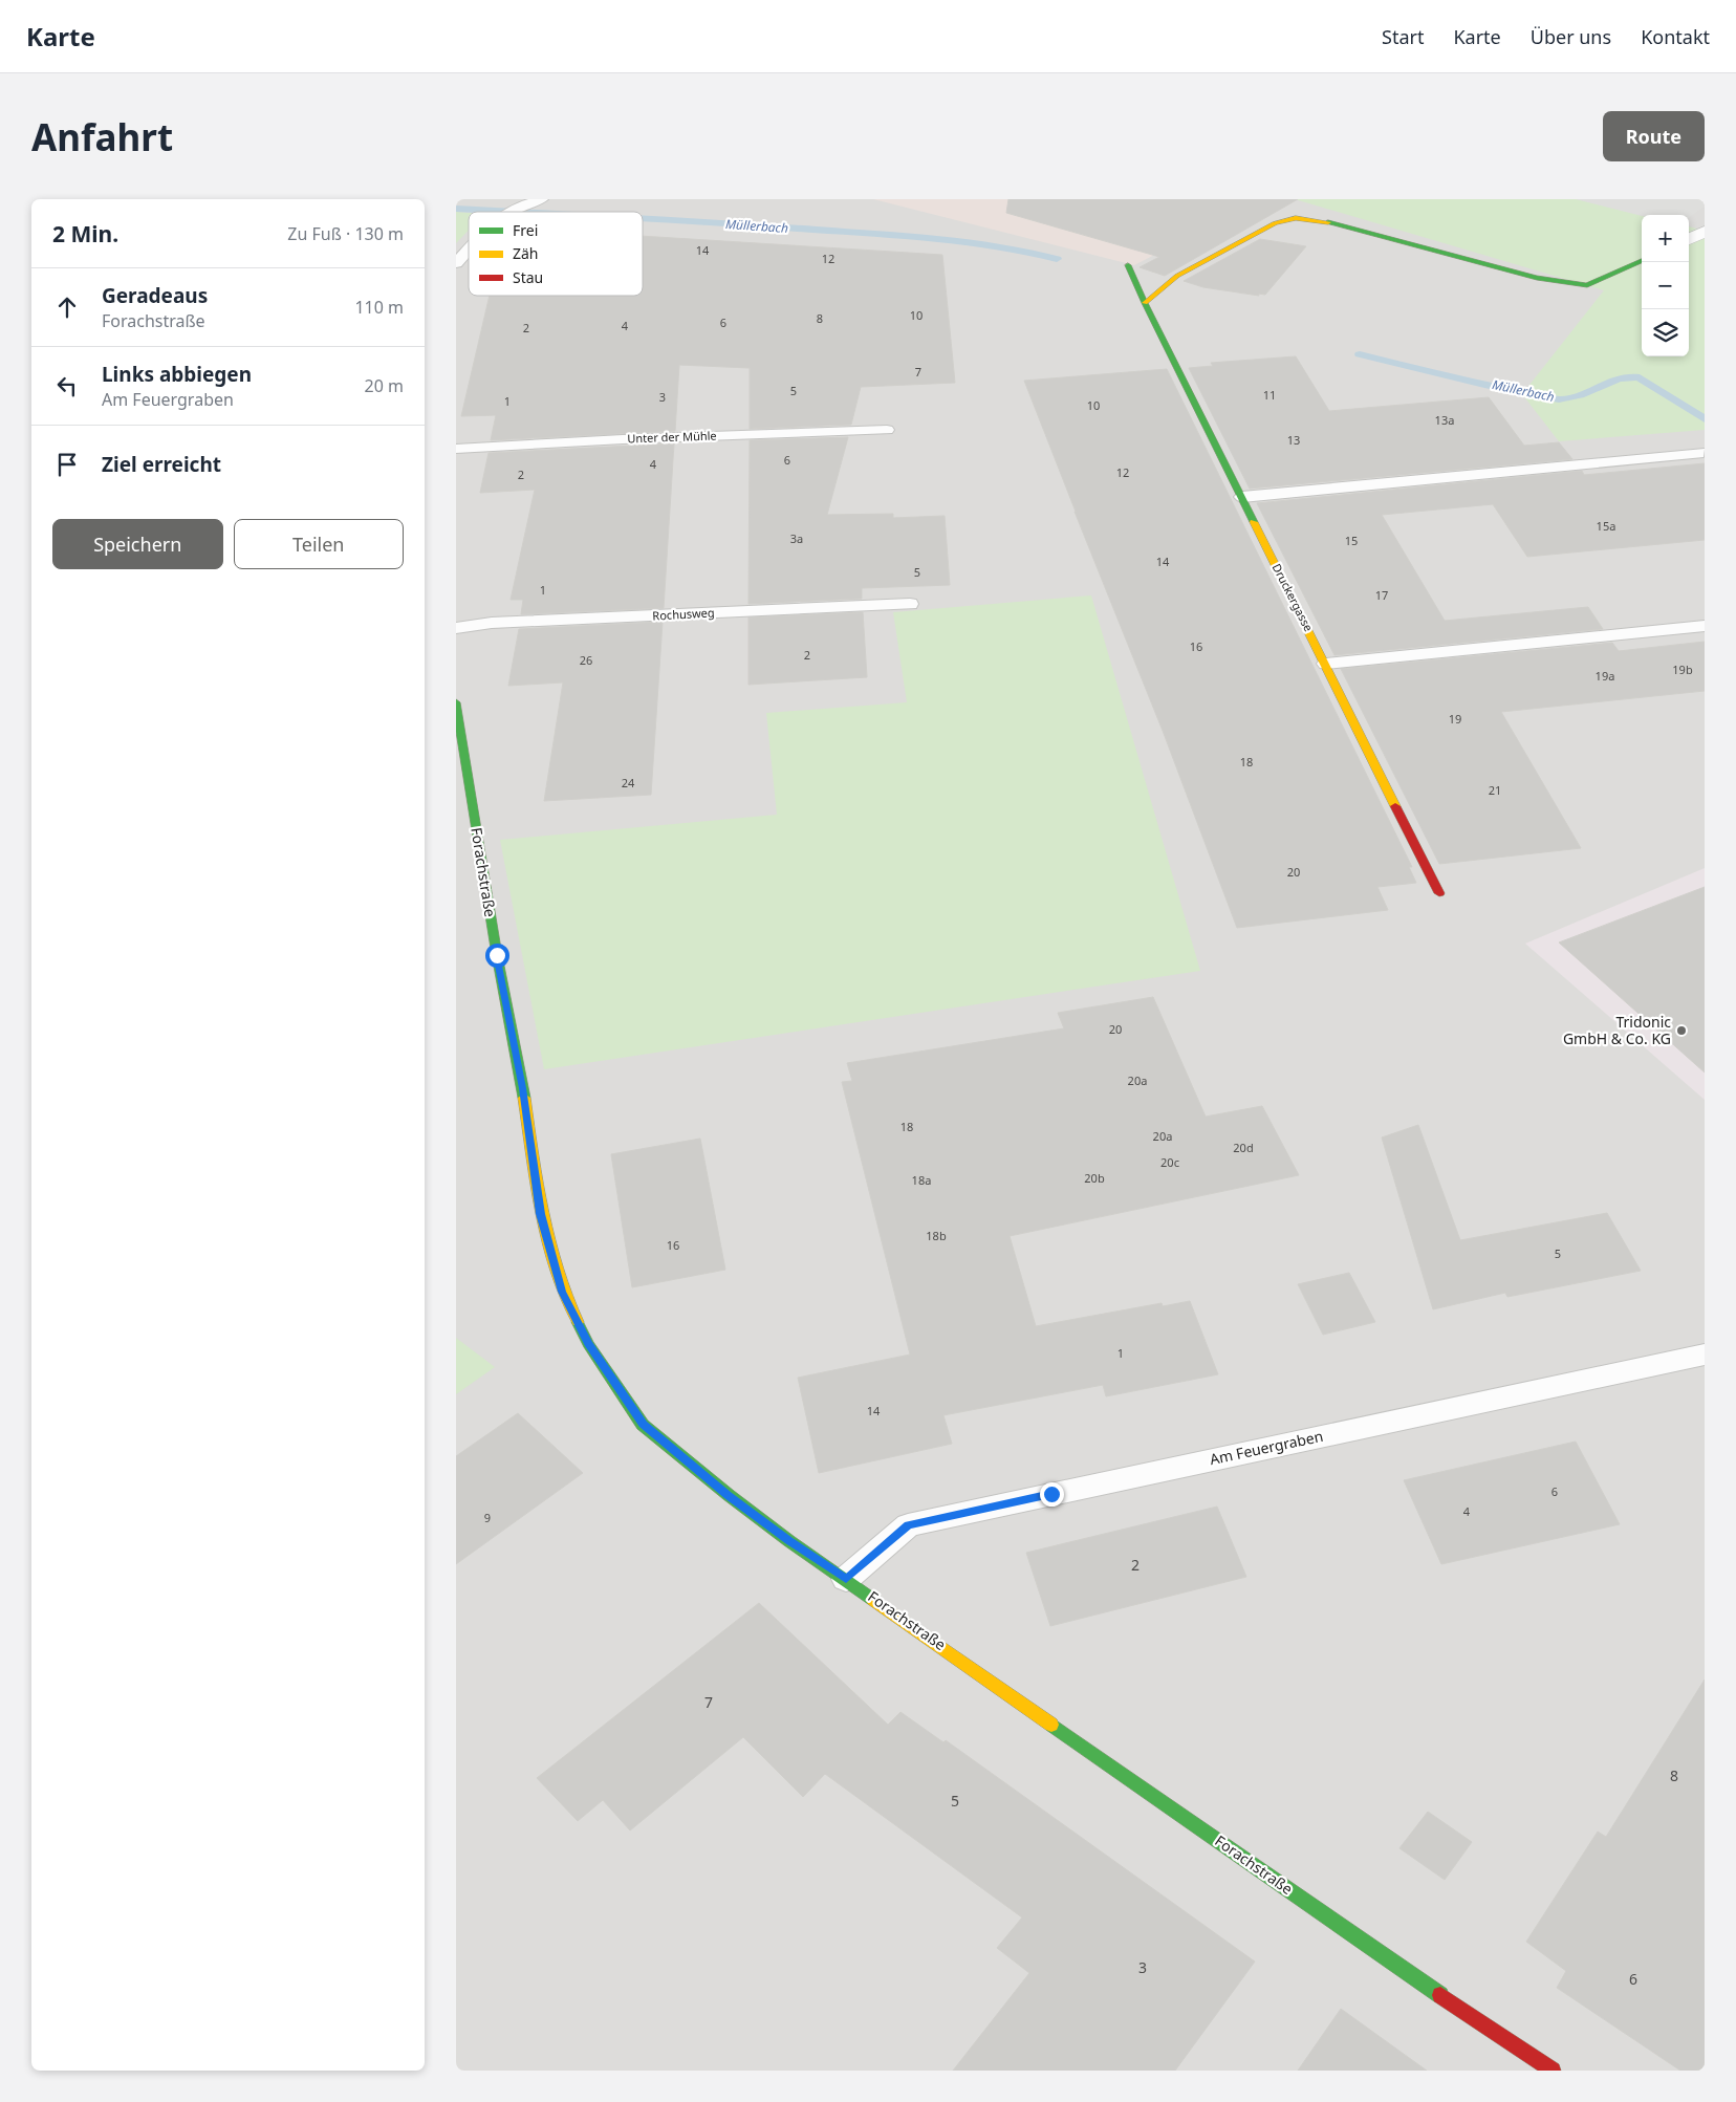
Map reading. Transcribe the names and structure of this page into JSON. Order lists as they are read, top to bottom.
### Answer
{
  "streets": {
    "street": ["Druckergasse", "Forachstraße"],
    "lane": ["Unter der Mühle", "Rochusweg", "Am Feuergraben"]
  },
  "crossings": [
    ["Forachstraße", "Am Feuergraben"]
  ],
  "water": ["Müllerbach"],
  "places": ["Tridonic GmbH & Co. KG"],
  "house_numbers": [
    "14",
    "12",
    "10",
    "8",
    "6",
    "4",
    "2",
    "7",
    "5",
    "11",
    "3",
    "1",
    "10",
    "13a",
    "13",
    "6",
    "4",
    "12",
    "2",
    "15a",
    "3a",
    "15",
    "14",
    "5",
    "1",
    "17",
    "16",
    "2",
    "26",
    "19b",
    "19a",
    "19",
    "18",
    "24",
    "21",
    "20",
    "20",
    "20a",
    "18",
    "20a",
    "20d",
    "20c",
    "20b",
    "18a",
    "18b",
    "16",
    "5",
    "1",
    "14",
    "6",
    "4",
    "9",
    "2",
    "7",
    "8",
    "5",
    "3",
    "6"
  ],
  "legend": ["Frei", "Zäh", "Stau"],
  "page": {
    "header": "Karte",
    "nav": [
      "Start",
      "Karte",
      "Über uns",
      "Kontakt"
    ],
    "buttons": [
      "Route",
      ["Speichern", "Teilen"]
    ],
    "title": "Anfahrt",
    "heading": ["2 Min.", "Zu Fuß · 130 m"],
    "map_buttons": ["+", "−"],
    "list": [
      ["Geradeaus", "Forachstraße", "110 m"],
      ["Links abbiegen", "Am Feuergraben", "20 m"],
      "Ziel erreicht"
    ]
  }
}
